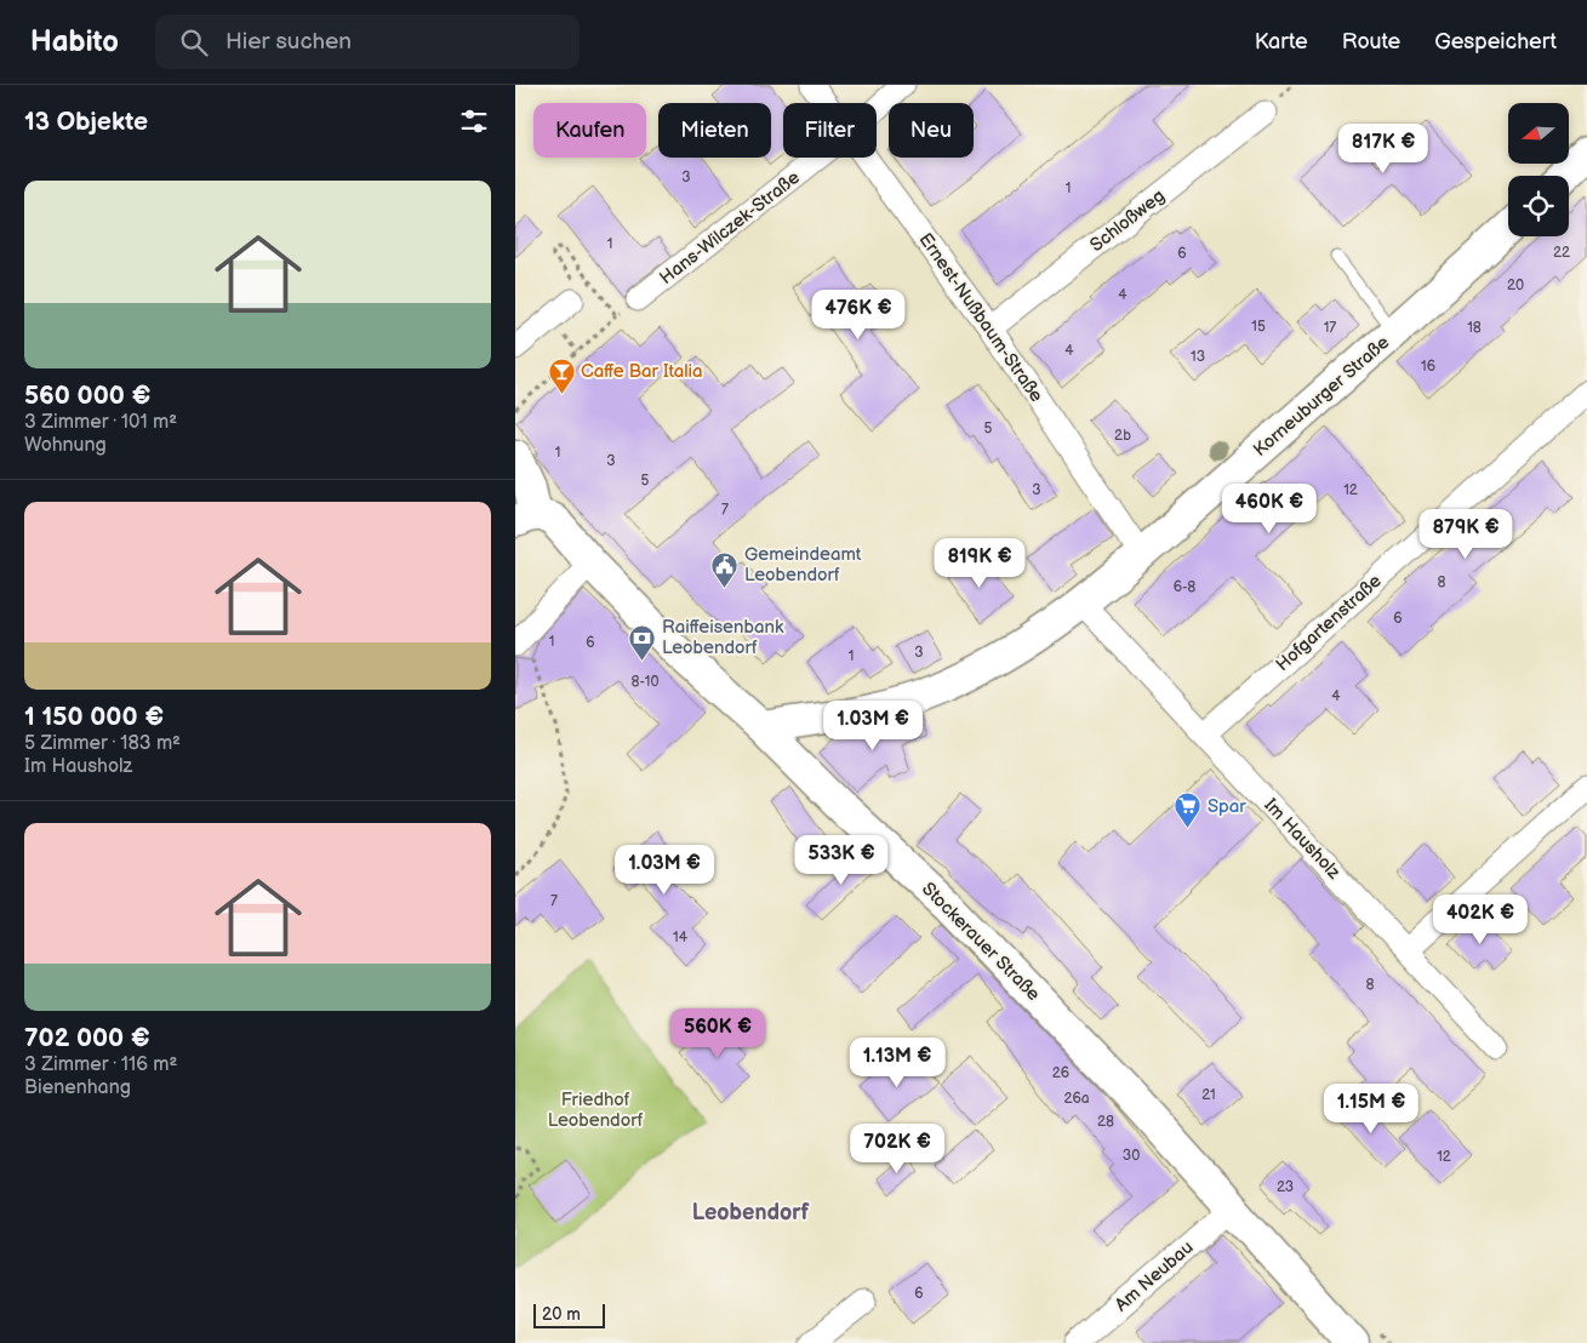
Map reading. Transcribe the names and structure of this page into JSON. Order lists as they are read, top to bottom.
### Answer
{
  "streets": {
    "main road": ["Korneuburger Straße", "Stockerauer Straße"],
    "street": [
      "Schloßweg",
      "Hans-Wilczek-Straße",
      "Ernest-Nußbaum-Straße",
      "Hofgartenstraße",
      "Im Hausholz",
      "Am Neubau"
    ]
  },
  "crossings": [
    ["Schloßweg", "Ernest-Nußbaum-Straße"],
    ["Ernest-Nußbaum-Straße", "Korneuburger Straße"],
    ["Korneuburger Straße", "Im Hausholz"],
    ["Korneuburger Straße", "Stockerauer Straße"],
    ["Hofgartenstraße", "Im Hausholz"],
    ["Stockerauer Straße", "Am Neubau"]
  ],
  "districts": ["Leobendorf"],
  "parks": ["Friedhof Leobendorf"],
  "places": {
    "bar": ["Caffe Bar Italia"],
    "public building": ["Gemeindeamt Leobendorf"],
    "bank": ["Raiffeisenbank Leobendorf"],
    "supermarket": ["Spar"]
  },
  "house_numbers": [
    "3",
    "1",
    "1",
    "22",
    "6",
    "20",
    "4",
    "15",
    "17",
    "18",
    "4",
    "13",
    "16",
    "5",
    "2b",
    "1",
    "3",
    "5",
    "3",
    "12",
    "7",
    "8",
    "6-8",
    "6",
    "1",
    "6",
    "3",
    "1",
    "8-10",
    "4",
    "7",
    "14",
    "8",
    "26",
    "21",
    "26a",
    "28",
    "30",
    "12",
    "23",
    "6"
  ],
  "scale_bar": "20 m",
  "north": "left",
  "page": {
    "header": "Habito",
    "search": "Hier suchen",
    "nav": ["Karte", "Route", "Gespeichert"],
    "heading": "13 Objekte",
    "chip": [
      "Kaufen",
      "Mieten",
      "Filter",
      "Neu"
    ],
    "price": [
      "817K €",
      "476K €",
      "460K €",
      "879K €",
      "819K €",
      "1.03M €",
      "533K €",
      "1.03M €",
      "402K €",
      "560K €",
      "1.13M €",
      "1.15M €",
      "702K €"
    ],
    "list": [
      {
        "name": "560 000 €",
        "note": "3 Zimmer · 101 m² · Wohnung"
      },
      {
        "name": "1 150 000 €",
        "note": "5 Zimmer · 183 m² · Im Hausholz"
      },
      {
        "name": "702 000 €",
        "note": "3 Zimmer · 116 m² · Bienenhang"
      }
    ],
    "scale": "20 m"
  }
}
